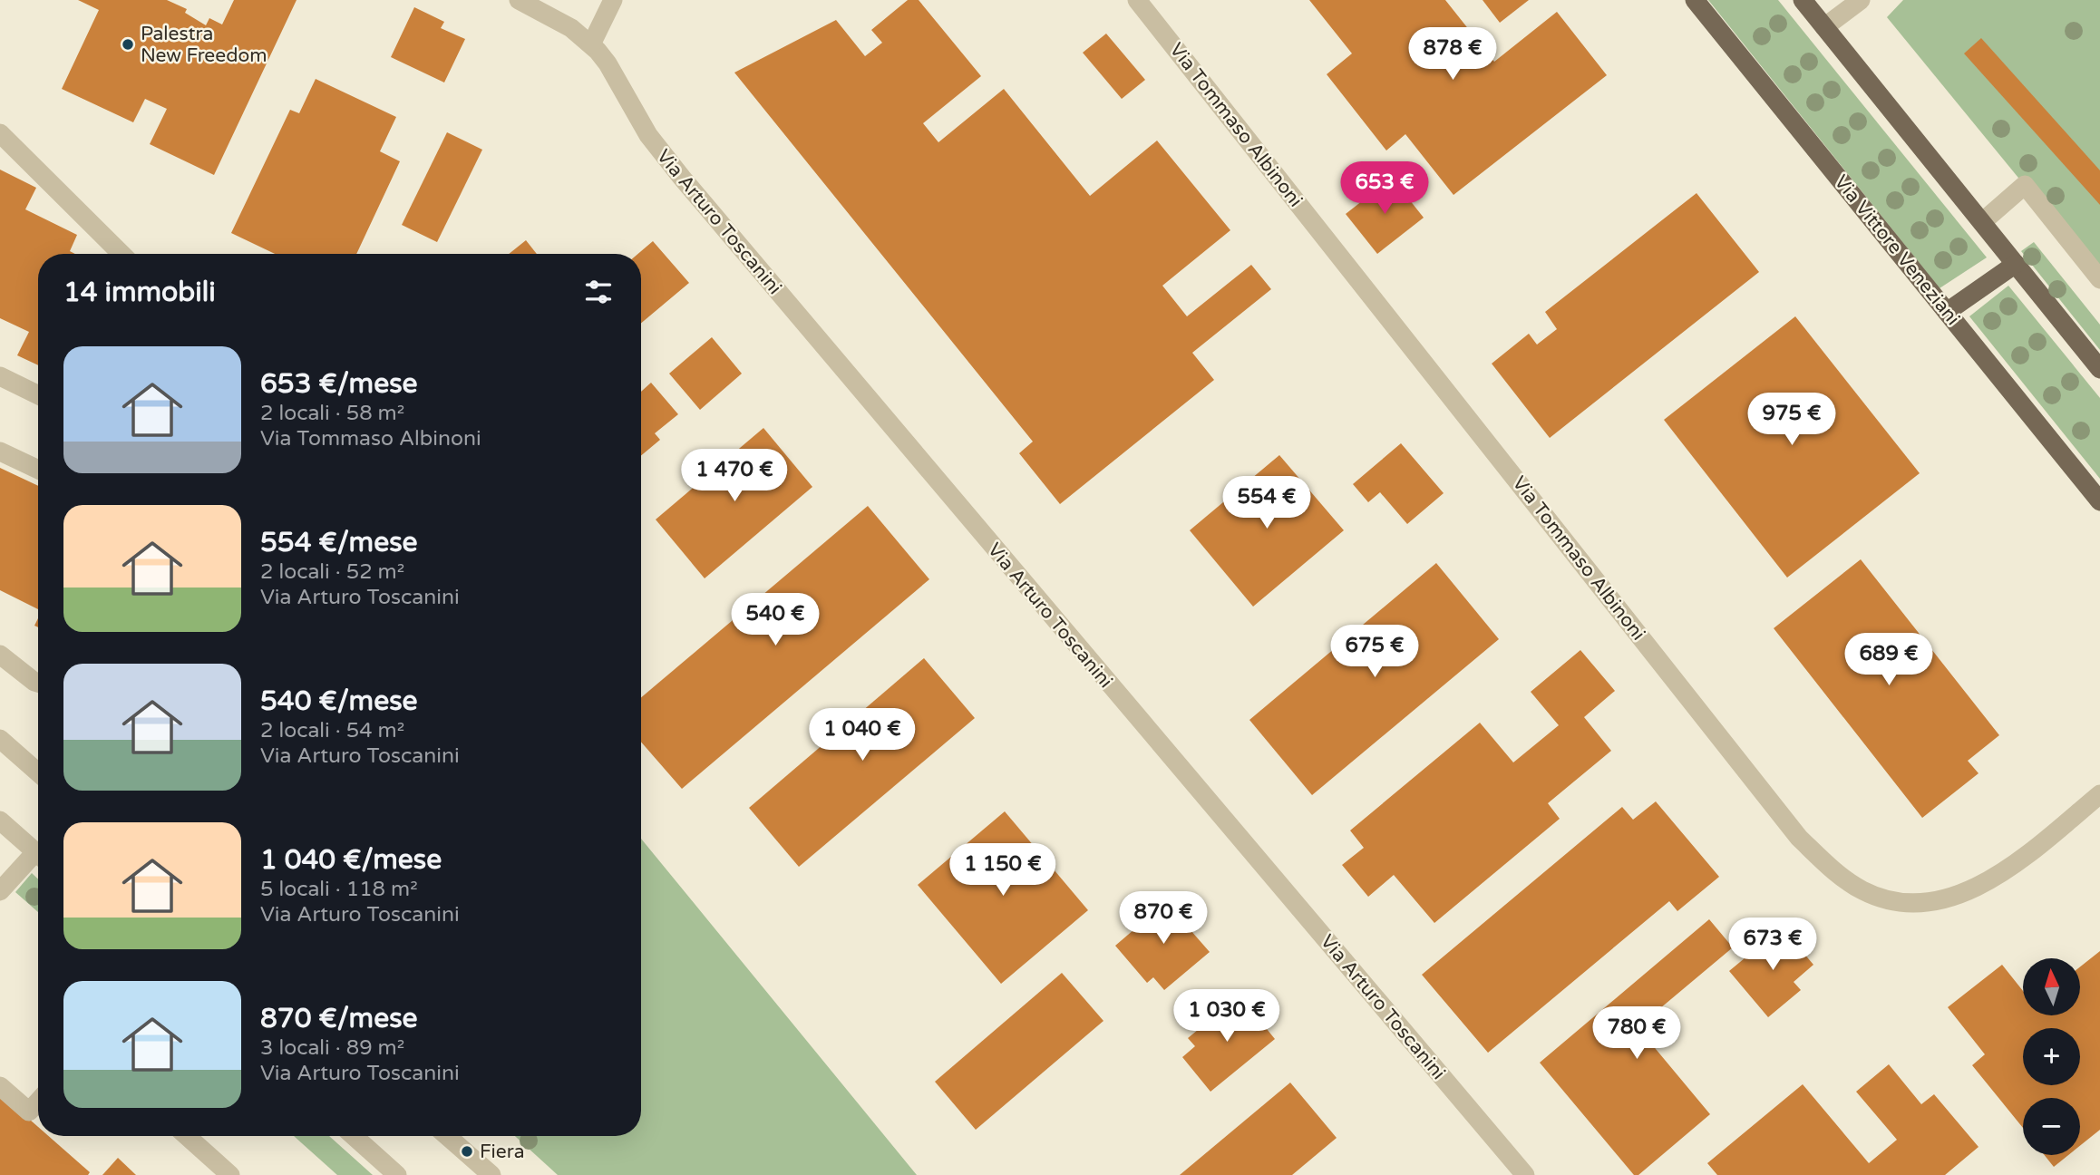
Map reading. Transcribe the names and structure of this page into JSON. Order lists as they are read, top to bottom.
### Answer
{
  "streets": {
    "main road": ["Via Vittore Veneziani"],
    "street": ["Via Tommaso Albinoni", "Via Arturo Toscanini"]
  },
  "places": ["Palestra New Freedom", "Fiera"],
  "north": "top",
  "page": {
    "price": [
      "878 €",
      "653 €",
      "975 €",
      "1 470 €",
      "554 €",
      "540 €",
      "675 €",
      "689 €",
      "1 040 €",
      "1 150 €",
      "870 €",
      "673 €",
      "1 030 €",
      "780 €"
    ],
    "heading": "14 immobili",
    "list": [
      {
        "name": "653 €/mese",
        "note": "2 locali · 58 m² · Via Tommaso Albinoni"
      },
      {
        "name": "554 €/mese",
        "note": "2 locali · 52 m² · Via Arturo Toscanini"
      },
      {
        "name": "540 €/mese",
        "note": "2 locali · 54 m² · Via Arturo Toscanini"
      },
      {
        "name": "1 040 €/mese",
        "note": "5 locali · 118 m² · Via Arturo Toscanini"
      },
      {
        "name": "870 €/mese",
        "note": "3 locali · 89 m² · Via Arturo Toscanini"
      }
    ],
    "map_buttons": ["+", "−"]
  }
}
